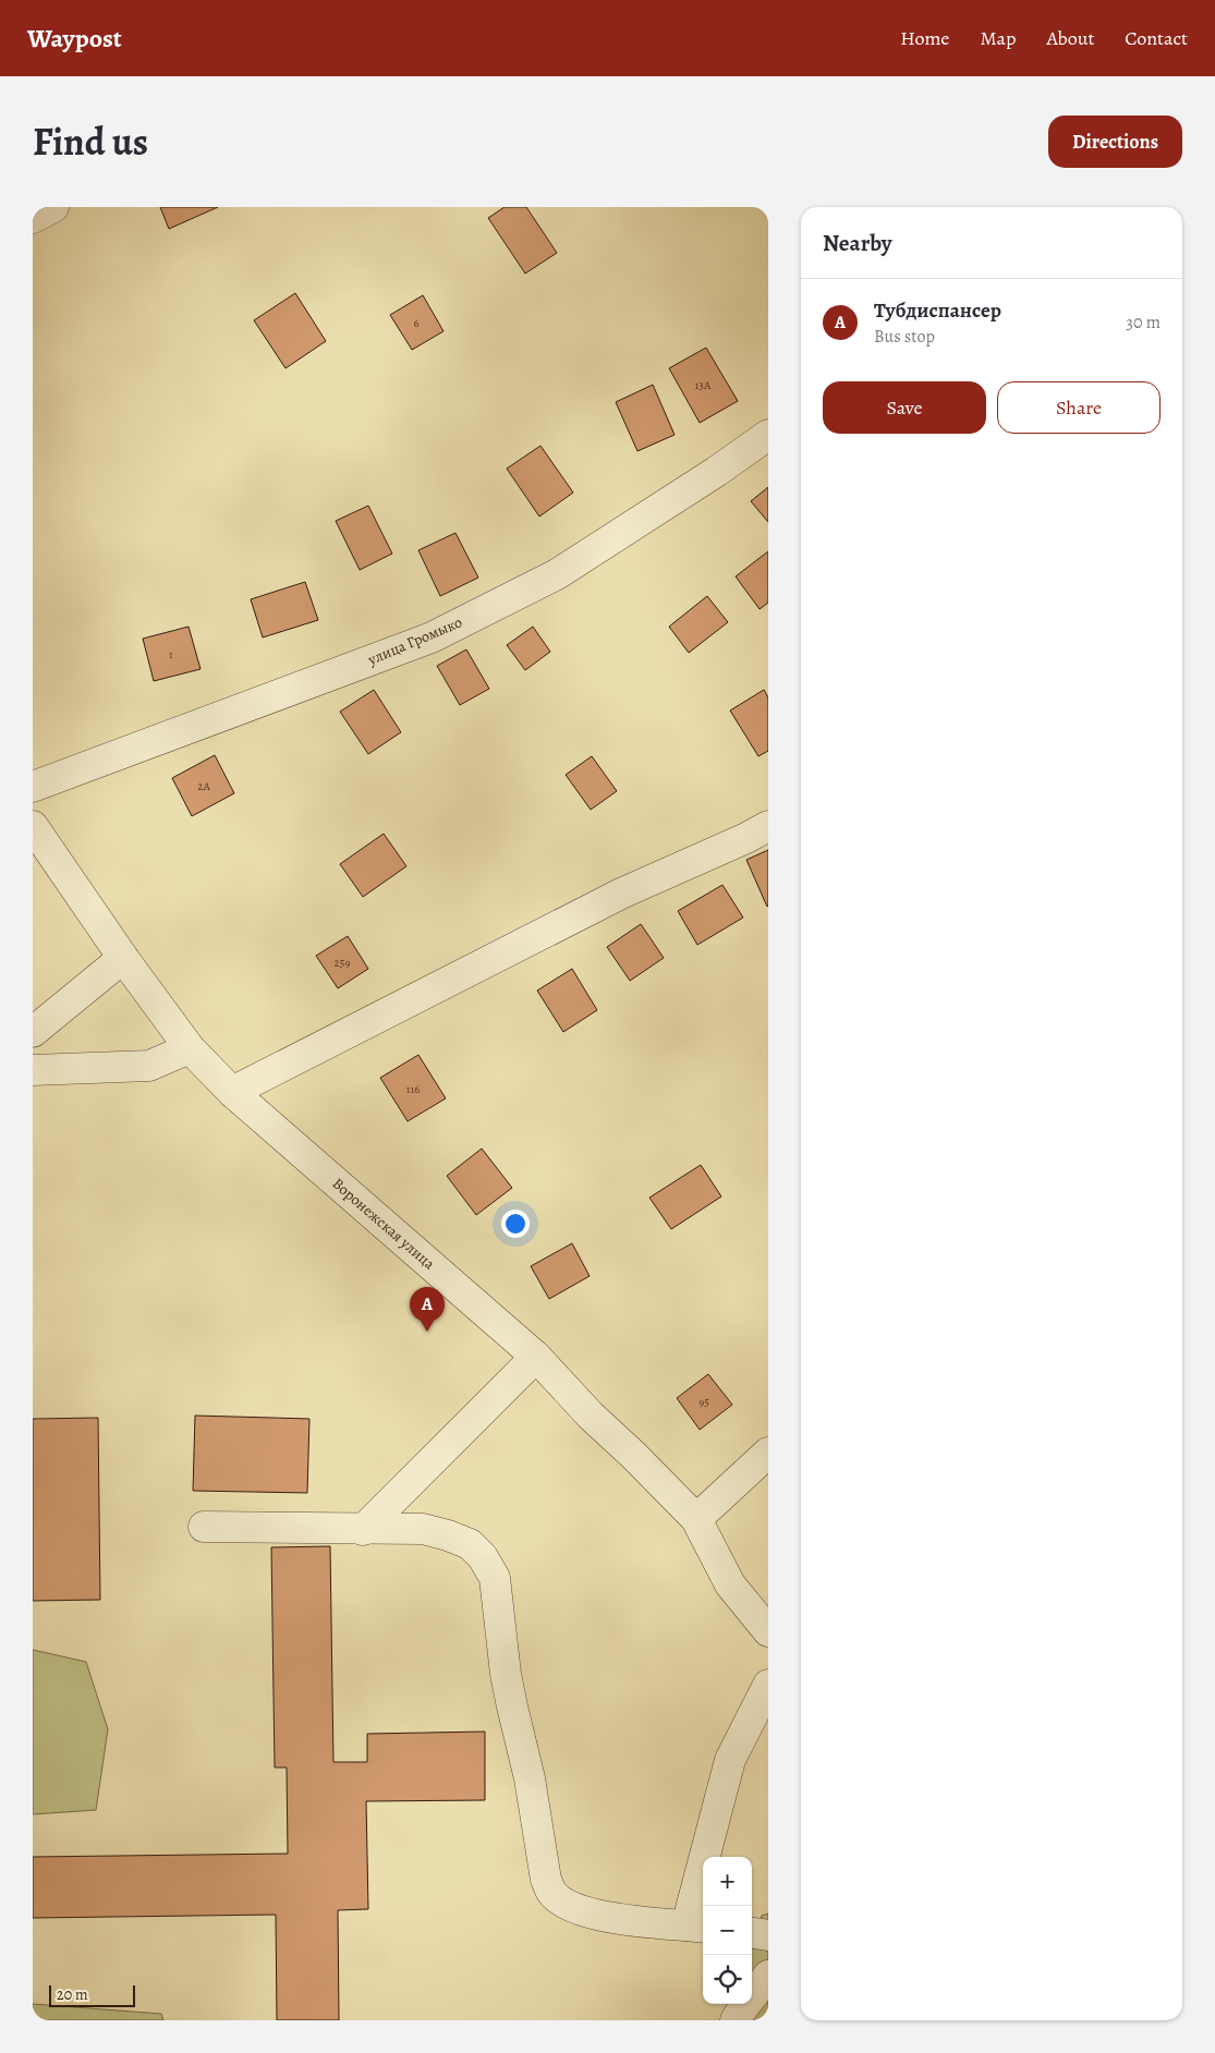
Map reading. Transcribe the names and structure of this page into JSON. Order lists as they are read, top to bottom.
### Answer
{
  "streets": {
    "street": ["улица Громыко", "Воронежская улица"]
  },
  "house_numbers": [
    "6",
    "13А",
    "1",
    "2А",
    "259",
    "116",
    "95"
  ],
  "scale_bar": "20 m",
  "page": {
    "header": "Waypost",
    "nav": [
      "Home",
      "Map",
      "About",
      "Contact"
    ],
    "title": "Find us",
    "buttons": [
      "Directions",
      ["Save", "Share"]
    ],
    "heading": "Nearby",
    "list": [
      {
        "mark": "A",
        "name": "Тубдиспансер",
        "note": "Bus stop",
        "value": "30 m"
      }
    ],
    "pins": "A",
    "map_buttons": ["+", "−"],
    "scale": "20 m"
  }
}
